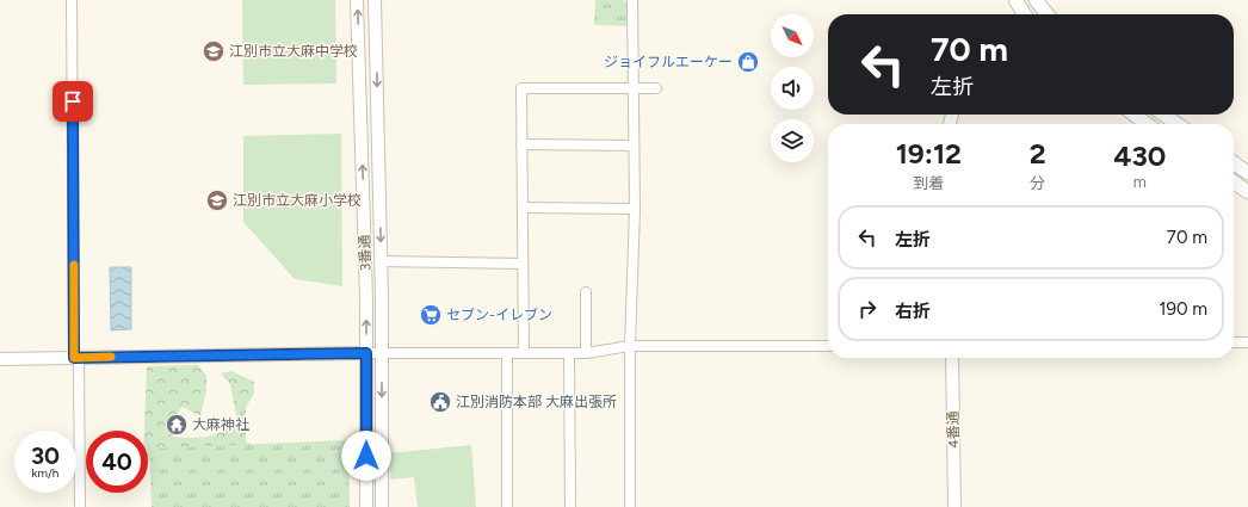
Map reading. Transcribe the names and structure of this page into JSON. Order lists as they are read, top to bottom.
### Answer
{
  "streets": {
    "street": ["3番通", "4番通"]
  },
  "places": {
    "school or university": ["江別市立大麻中学校", "江別市立大麻小学校"],
    "shop": ["ジョイフルエーケー"],
    "supermarket": ["セブン-イレブン"],
    "public building": ["江別消防本部 大麻出張所"],
    "temple": ["大麻神社"]
  },
  "north": "bottom right",
  "page": {
    "turn": ["70 m", "左折"],
    "eta": [
      "19:12",
      "到着",
      "2",
      "分",
      "430",
      "m"
    ],
    "list": [
      {
        "name": "左折",
        "value": "70 m"
      },
      {
        "name": "右折",
        "value": "190 m"
      }
    ],
    "speed": "30 km/h",
    "limit": "40"
  }
}
